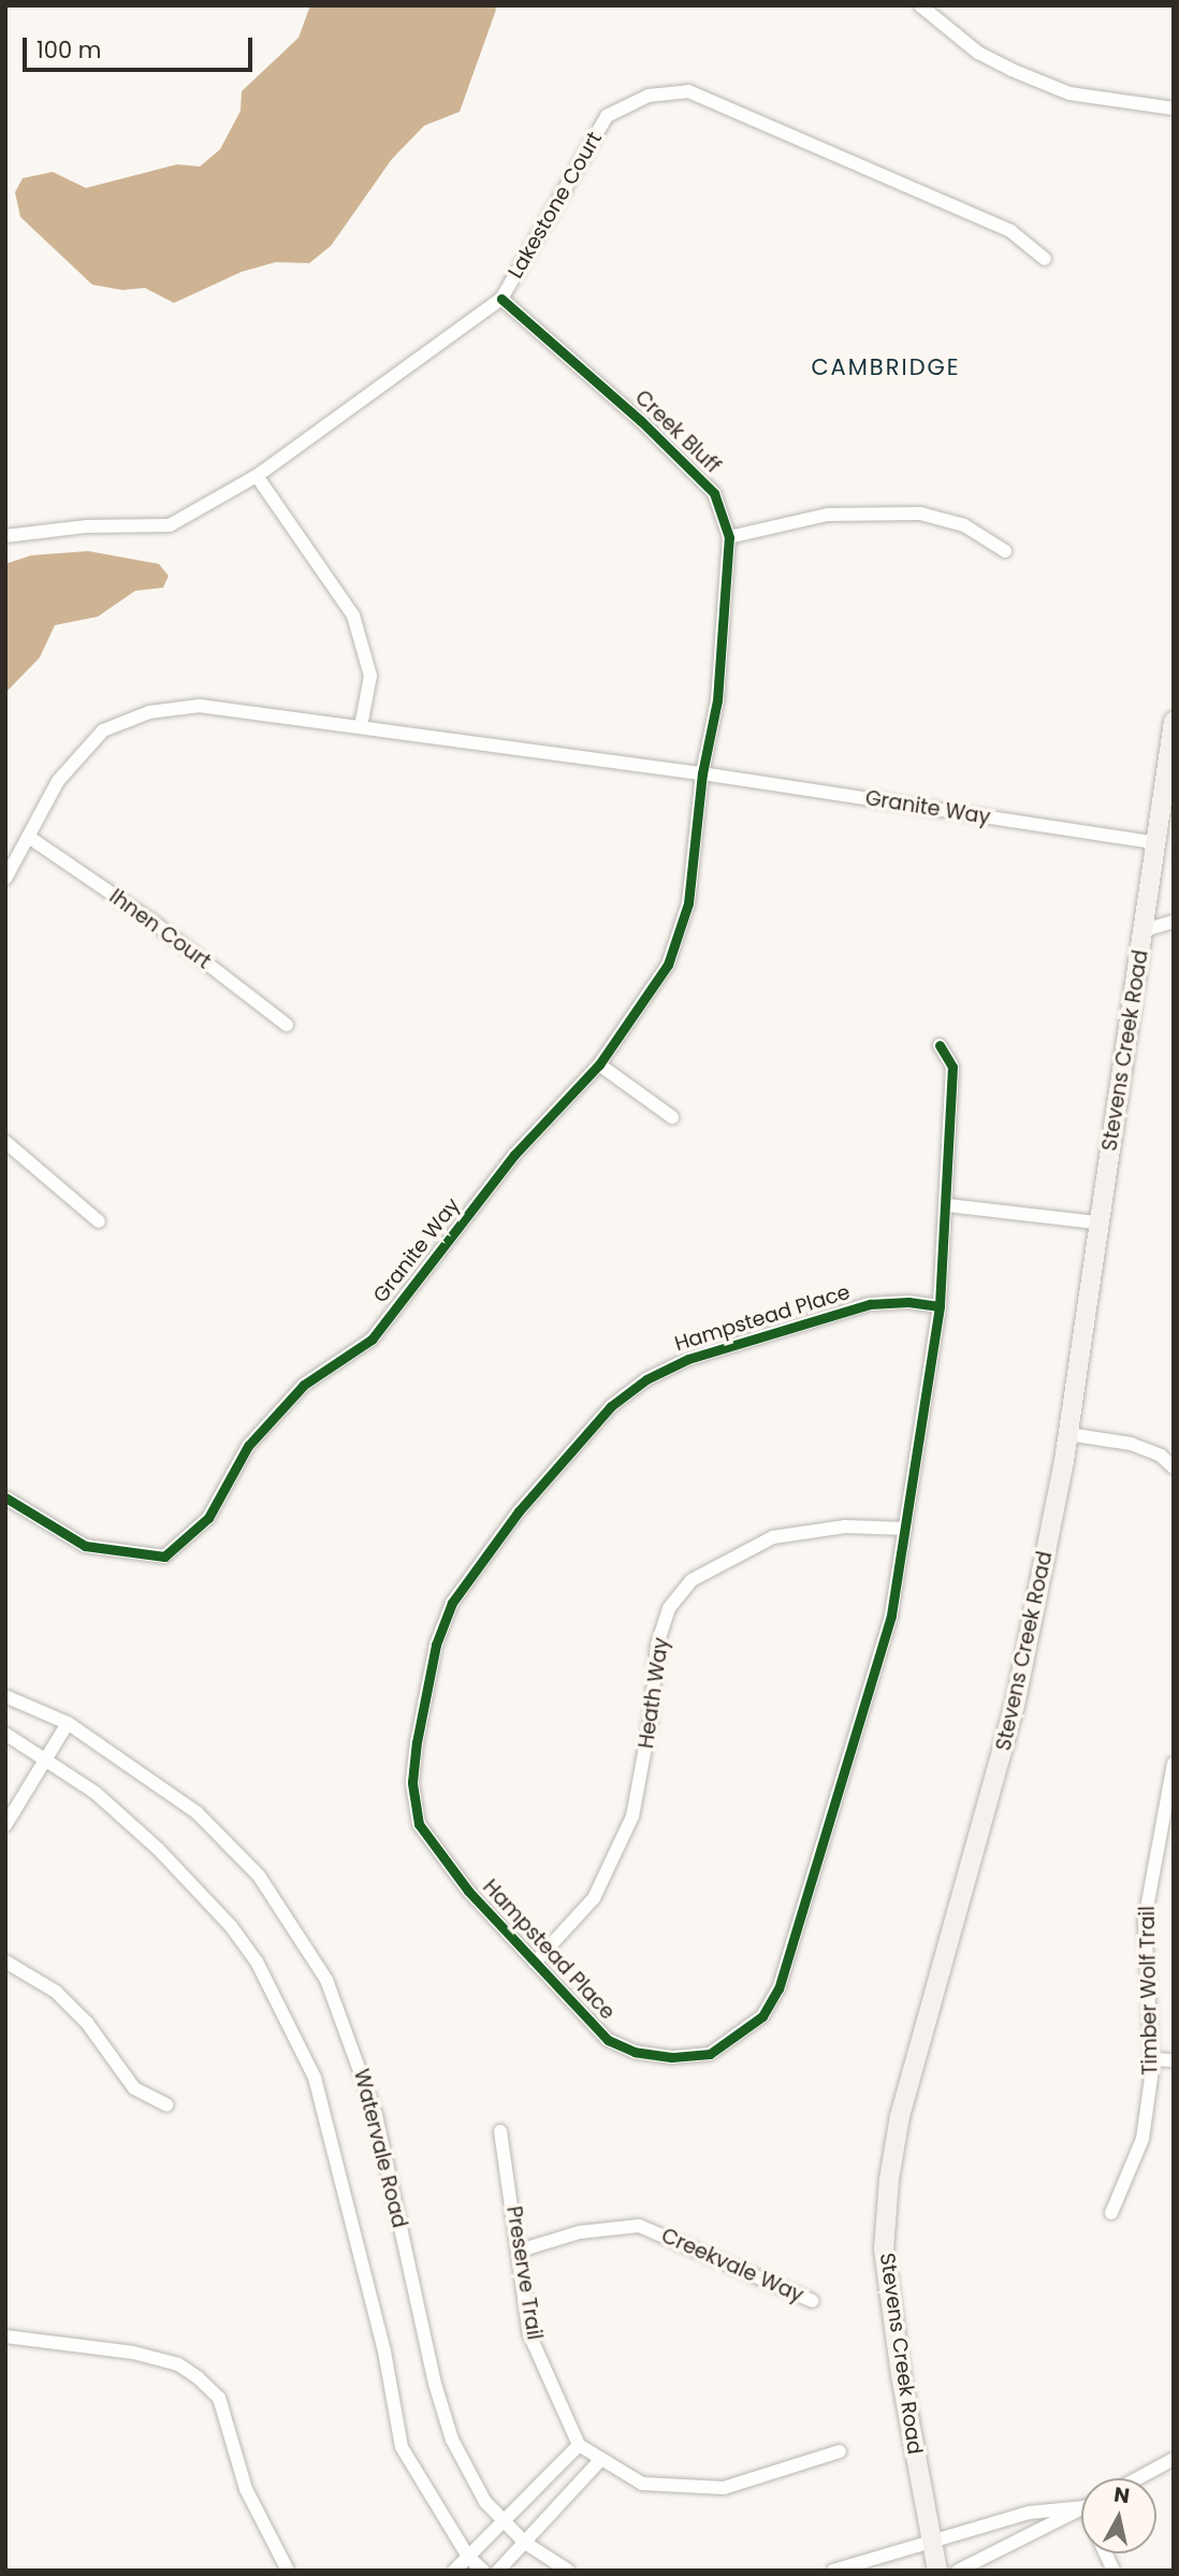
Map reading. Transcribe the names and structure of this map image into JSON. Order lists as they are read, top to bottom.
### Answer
{
  "streets": {
    "street": [
      "Lakestone Court",
      "Creek Bluff",
      "Granite Way",
      "Ihnen Court",
      "Stevens Creek Road",
      "Hampstead Place",
      "Heath Way",
      "Timber Wolf Trail",
      "Watervale Road",
      "Creekvale Way",
      "Preserve Trail"
    ]
  },
  "crossings": [
    ["Lakestone Court", "Creek Bluff"],
    ["Creek Bluff", "Granite Way"],
    ["Granite Way", "Ihnen Court"],
    ["Granite Way", "Stevens Creek Road"],
    ["Hampstead Place", "Heath Way"],
    ["Creekvale Way", "Preserve Trail"]
  ],
  "districts": ["CAMBRIDGE"],
  "scale_bar": "100 m",
  "north": "top"
}
